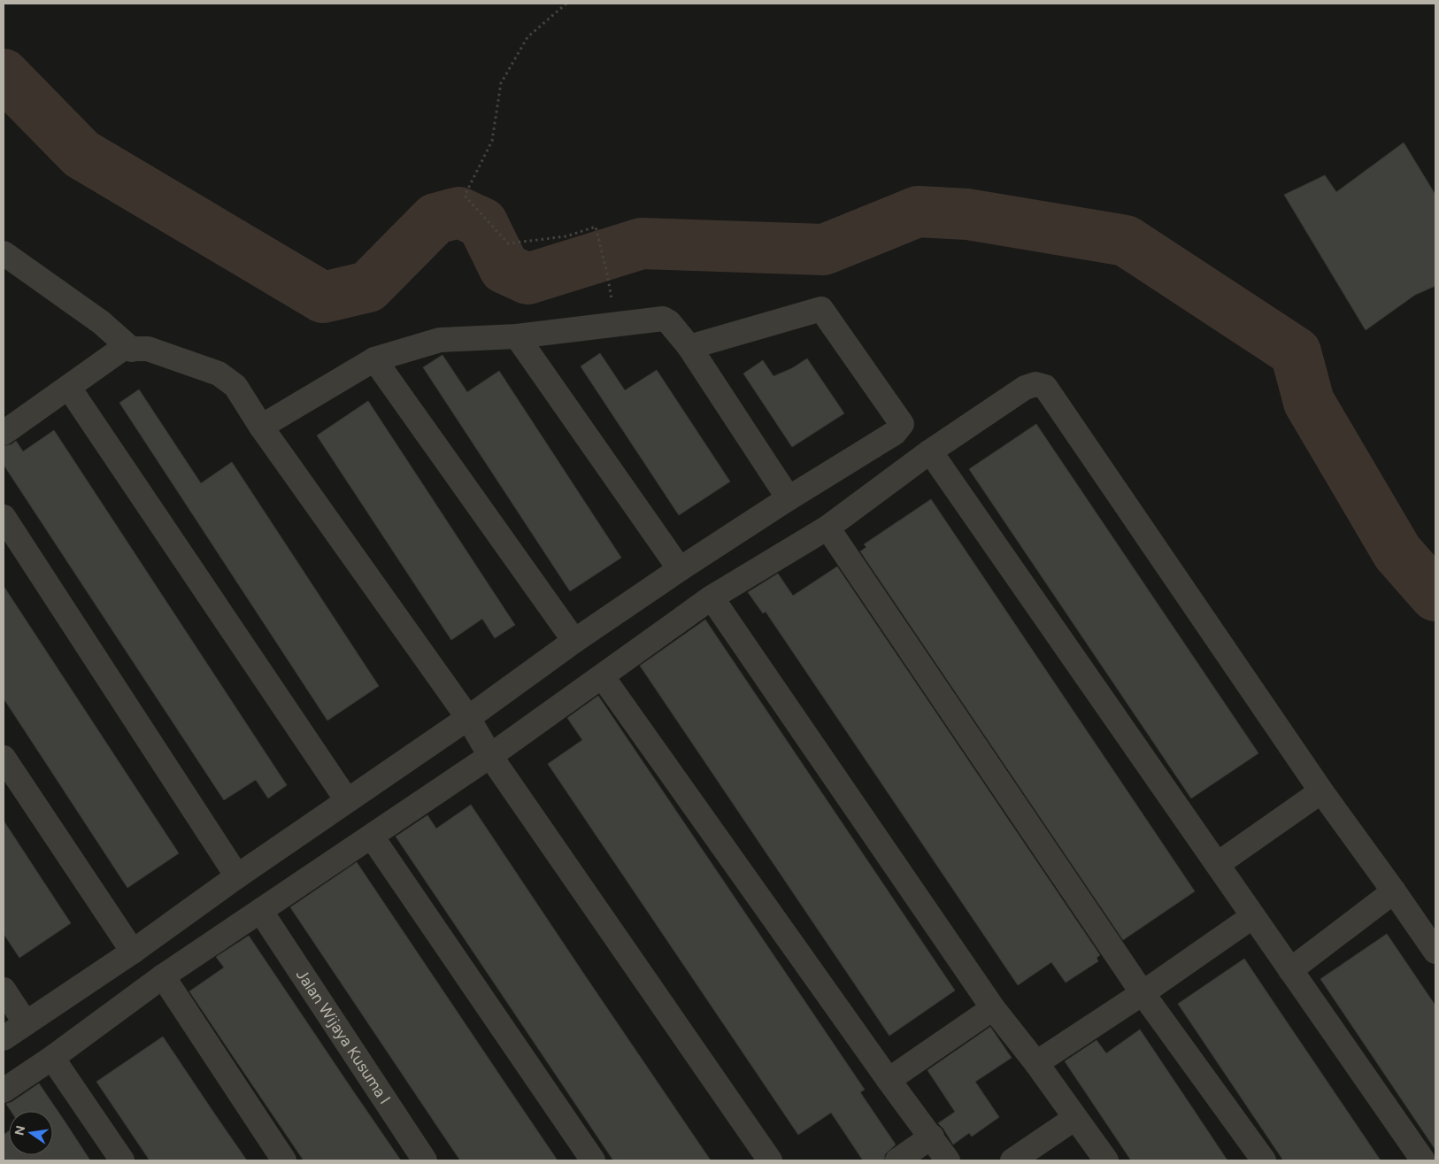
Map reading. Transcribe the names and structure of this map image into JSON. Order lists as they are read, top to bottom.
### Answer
{
  "streets": {
    "street": ["Jalan Wijaya Kusuma I"]
  },
  "north": "left"
}
